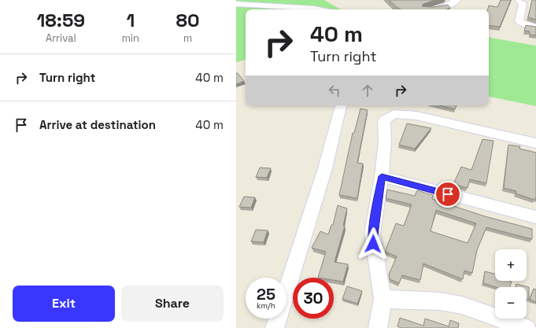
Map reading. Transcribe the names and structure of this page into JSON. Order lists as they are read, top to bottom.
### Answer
{
  "page": {
    "eta": [
      "18:59",
      "Arrival",
      "1",
      "min",
      "80",
      "m"
    ],
    "turn": ["40 m", "Turn right"],
    "list": [
      {
        "name": "Turn right",
        "value": "40 m"
      },
      {
        "name": "Arrive at destination",
        "value": "40 m"
      }
    ],
    "map_buttons": ["+", "−"],
    "speed": "25 km/h",
    "limit": "30",
    "buttons": ["Exit", "Share"]
  }
}
